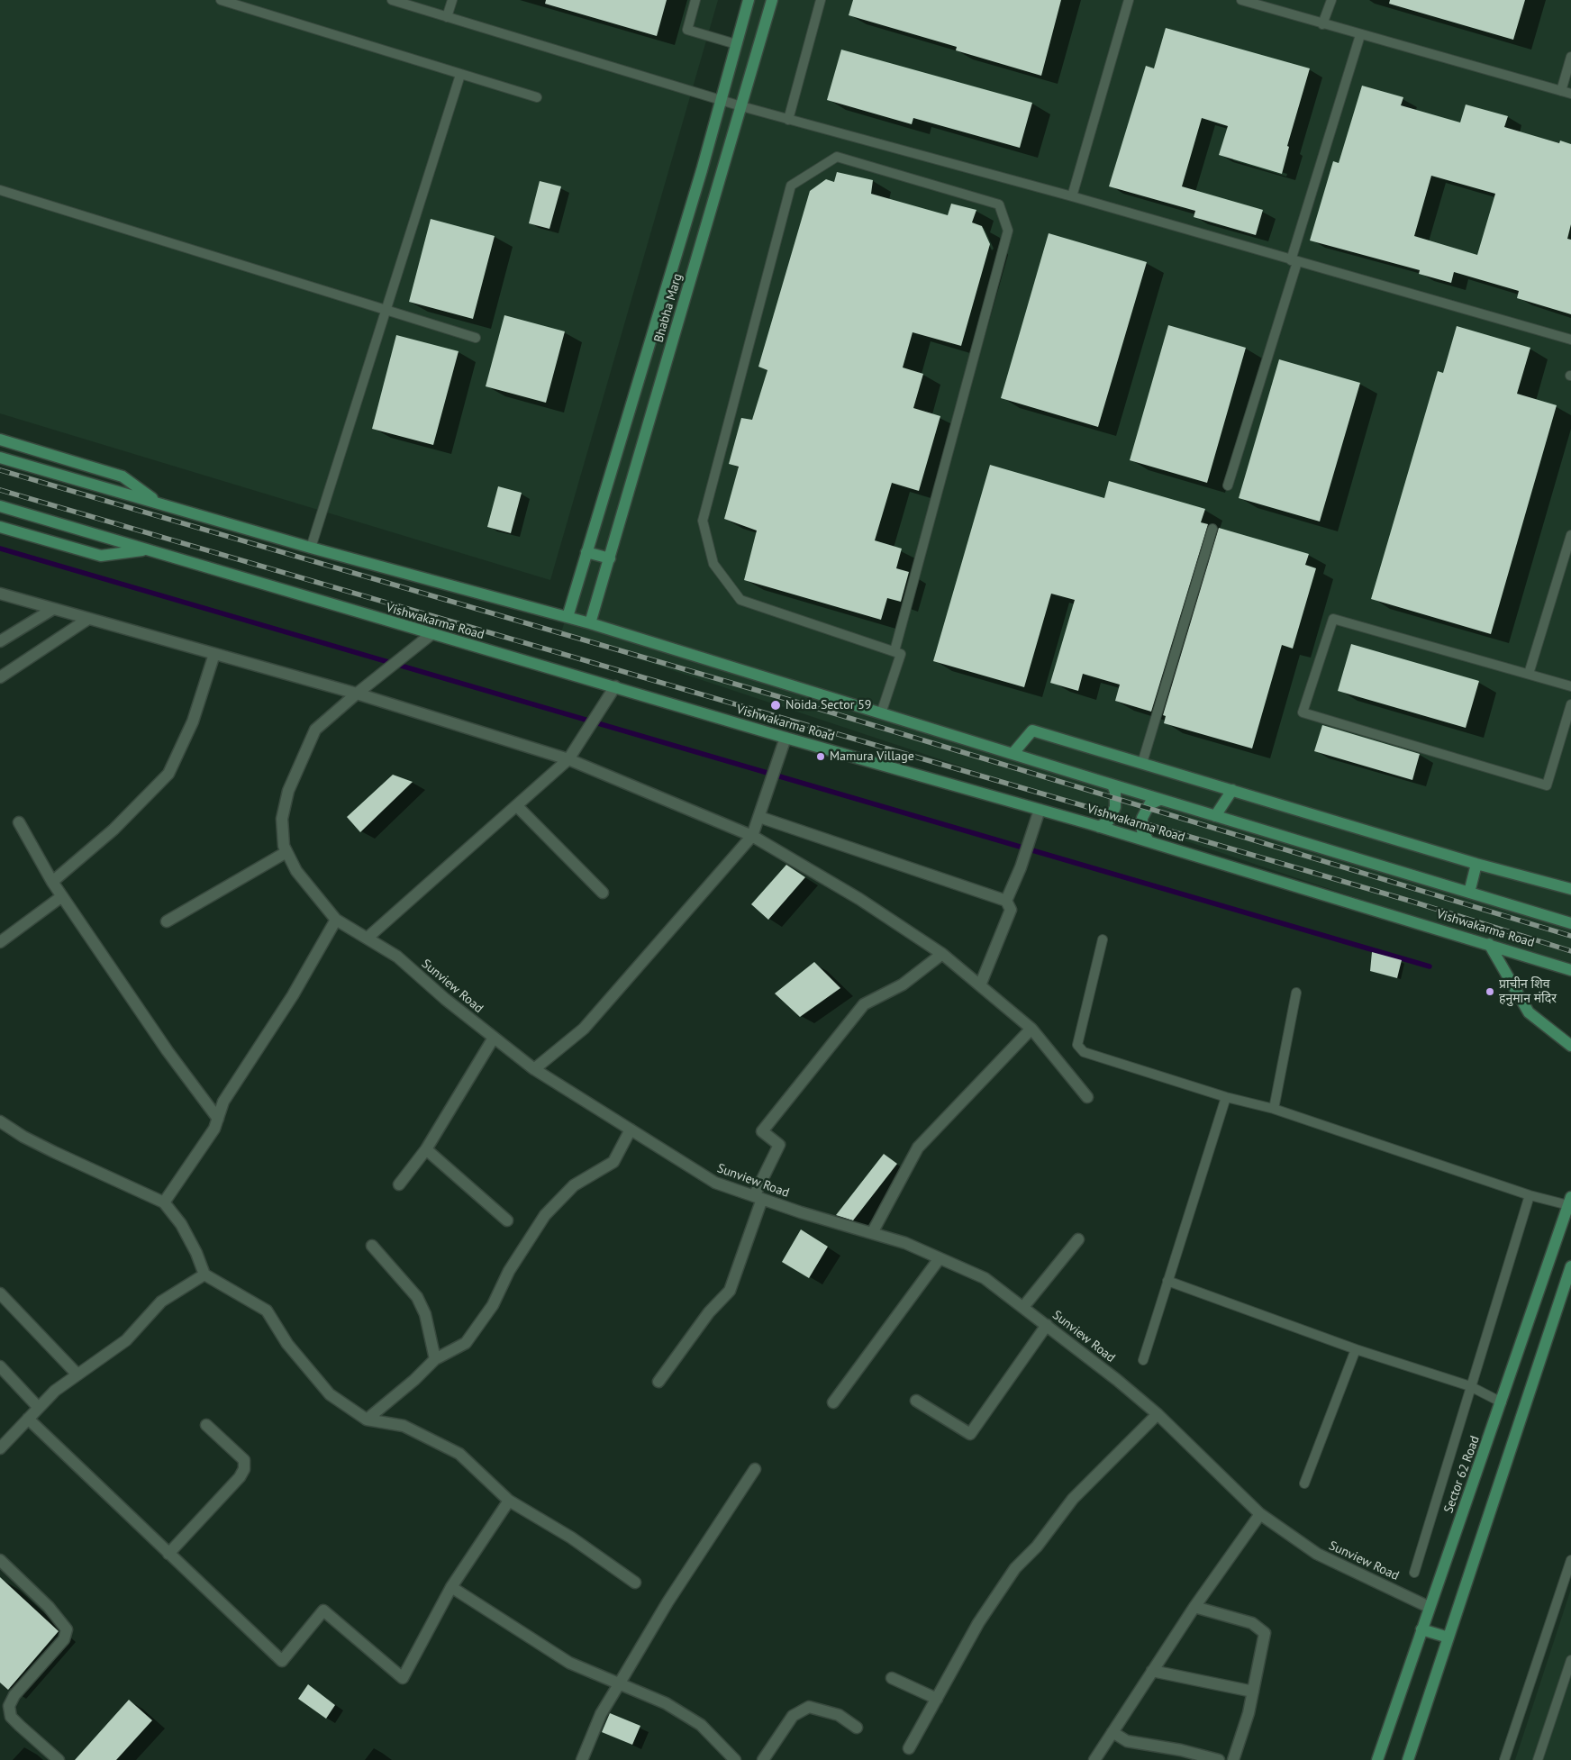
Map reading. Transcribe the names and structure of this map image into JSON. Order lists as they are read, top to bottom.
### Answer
{
  "streets": {
    "main road": ["Bhabha Marg", "Vishwakarma Road", "Sector 62 Road"],
    "street": ["Sunview Road"]
  },
  "crossings": [
    ["Vishwakarma Road", "Sunview Road"],
    ["Sunview Road", "Sector 62 Road"]
  ],
  "places": ["Noida Sector 59", "Mamura Village", "प्राचीन शिव हनुमान मंदिर"]
}
